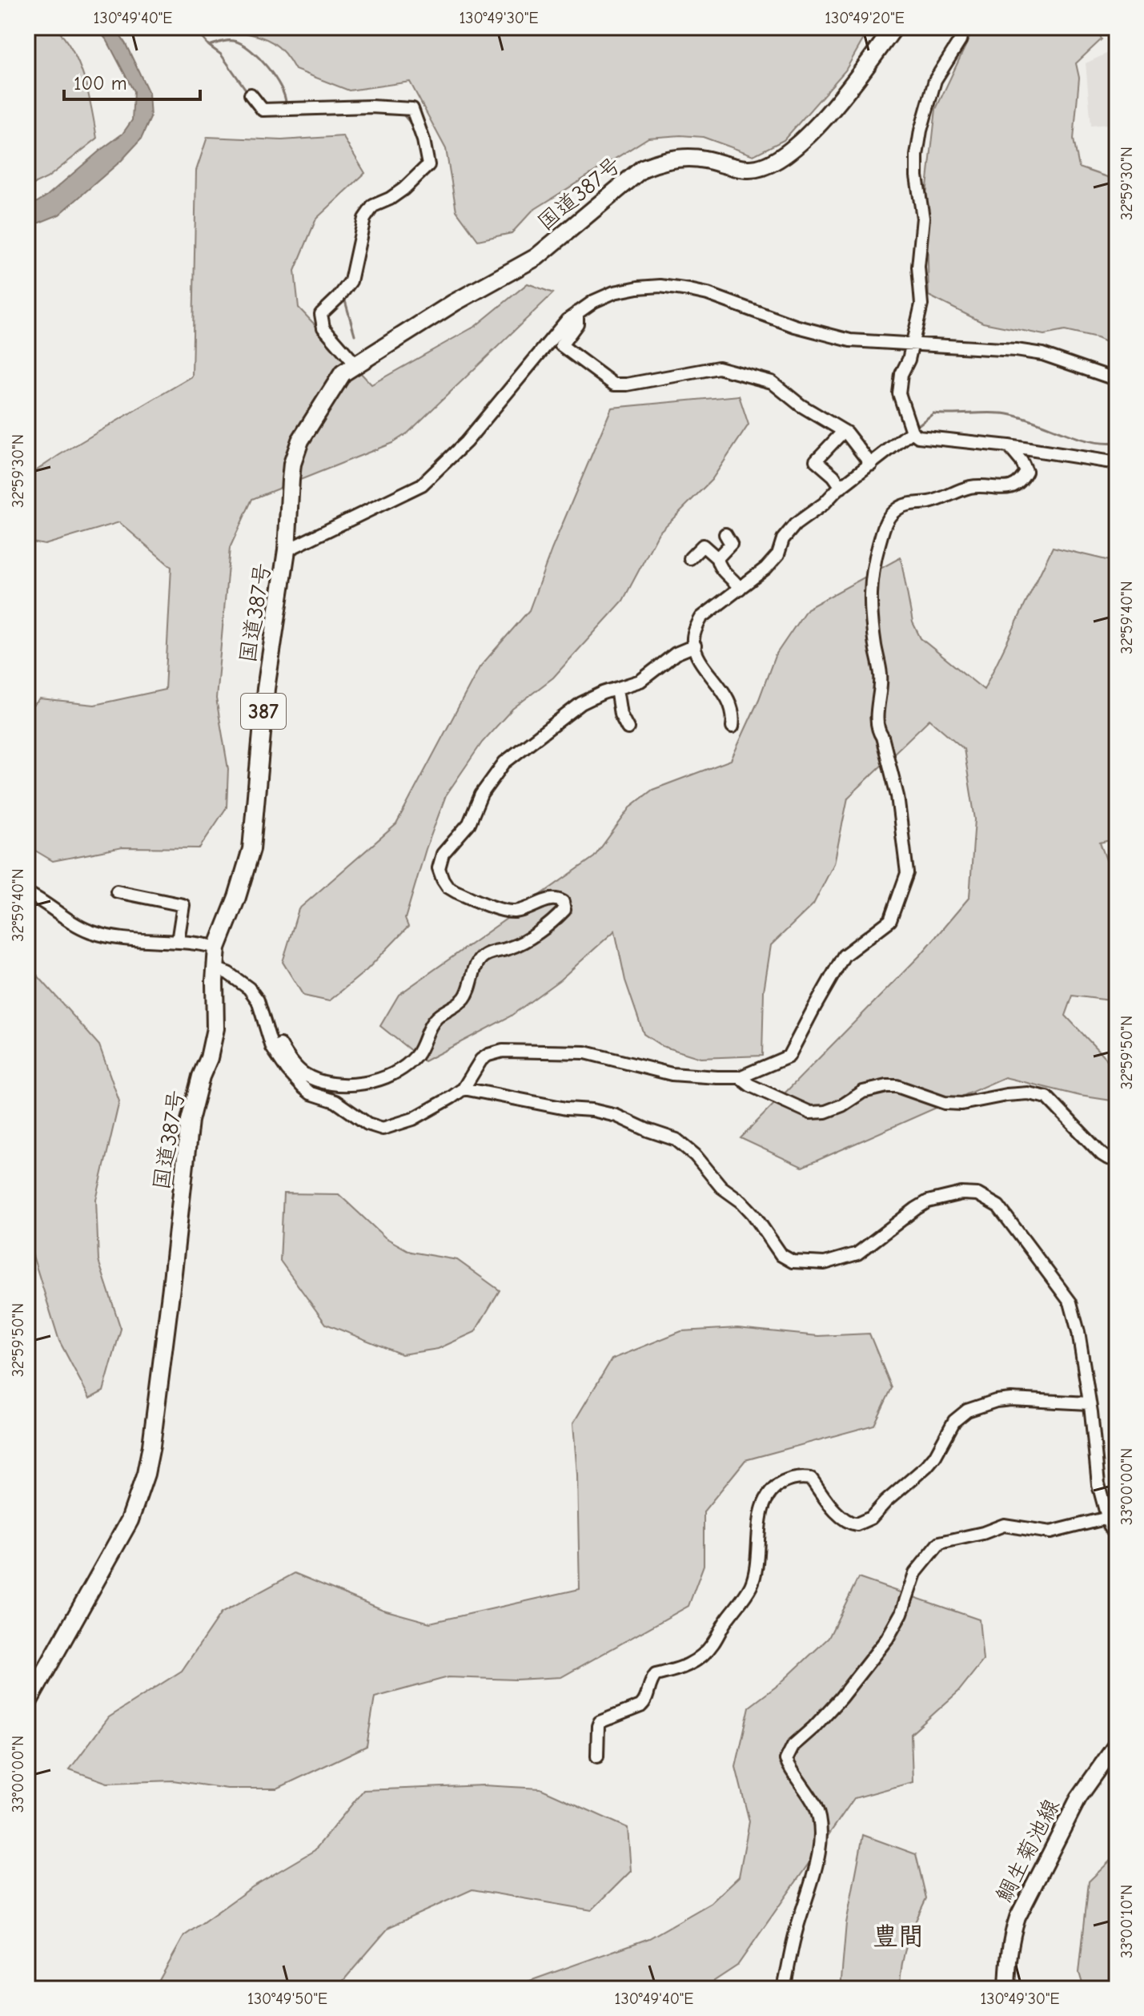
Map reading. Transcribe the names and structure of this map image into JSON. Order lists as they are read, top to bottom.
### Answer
{
  "streets": {
    "highway": ["国道387号", "387"],
    "main road": ["鯛生菊池線"]
  },
  "districts": ["豊間"],
  "scale_bar": "100 m",
  "coordinates": [
    "130°49'40\"E",
    "130°49'30\"E",
    "130°49'20\"E",
    "32°59'30\"N",
    "32°59'40\"N",
    "32°59'50\"N",
    "33°00'00\"N",
    "33°00'10\"N",
    "130°49'50\"E"
  ]
}
